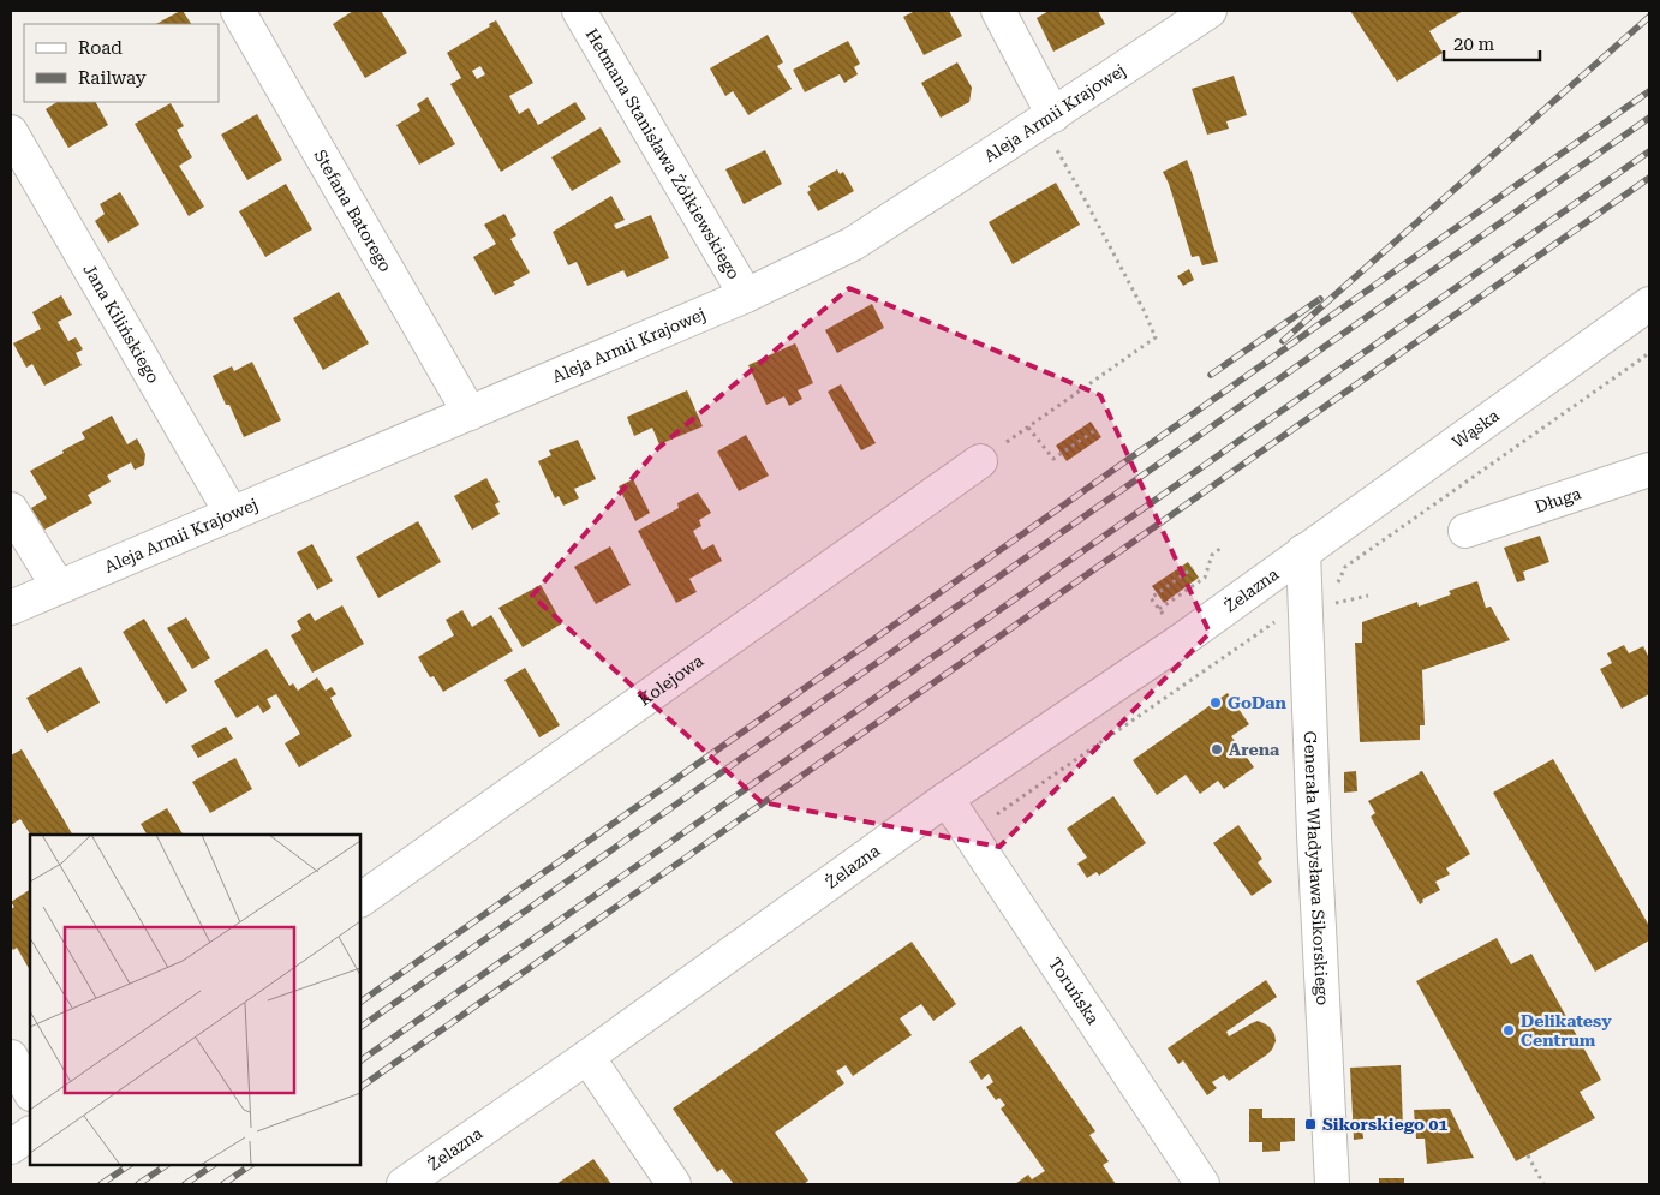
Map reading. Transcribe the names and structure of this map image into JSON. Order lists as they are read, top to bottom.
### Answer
{
  "streets": {
    "street": [
      "Aleja Armii Krajowej",
      "Hetmana Stanisława Żółkiewskiego",
      "Stefana Batorego",
      "Jana Kilińskiego",
      "Wąska",
      "Długa",
      "Żelazna",
      "Kolejowa",
      "Generała Władysława Sikorskiego",
      "Toruńska"
    ]
  },
  "crossings": [
    ["Aleja Armii Krajowej", "Hetmana Stanisława Żółkiewskiego"],
    ["Aleja Armii Krajowej", "Stefana Batorego"],
    ["Aleja Armii Krajowej", "Jana Kilińskiego"],
    ["Wąska", "Żelazna"],
    ["Wąska", "Generała Władysława Sikorskiego"],
    ["Żelazna", "Generała Władysława Sikorskiego"],
    ["Żelazna", "Toruńska"]
  ],
  "places": {
    "other": ["GoDan", "Arena", "Delikatesy Centrum"],
    "transit": ["Sikorskiego 01"]
  },
  "legend": ["Road", "Railway"],
  "scale_bar": "20 m"
}
